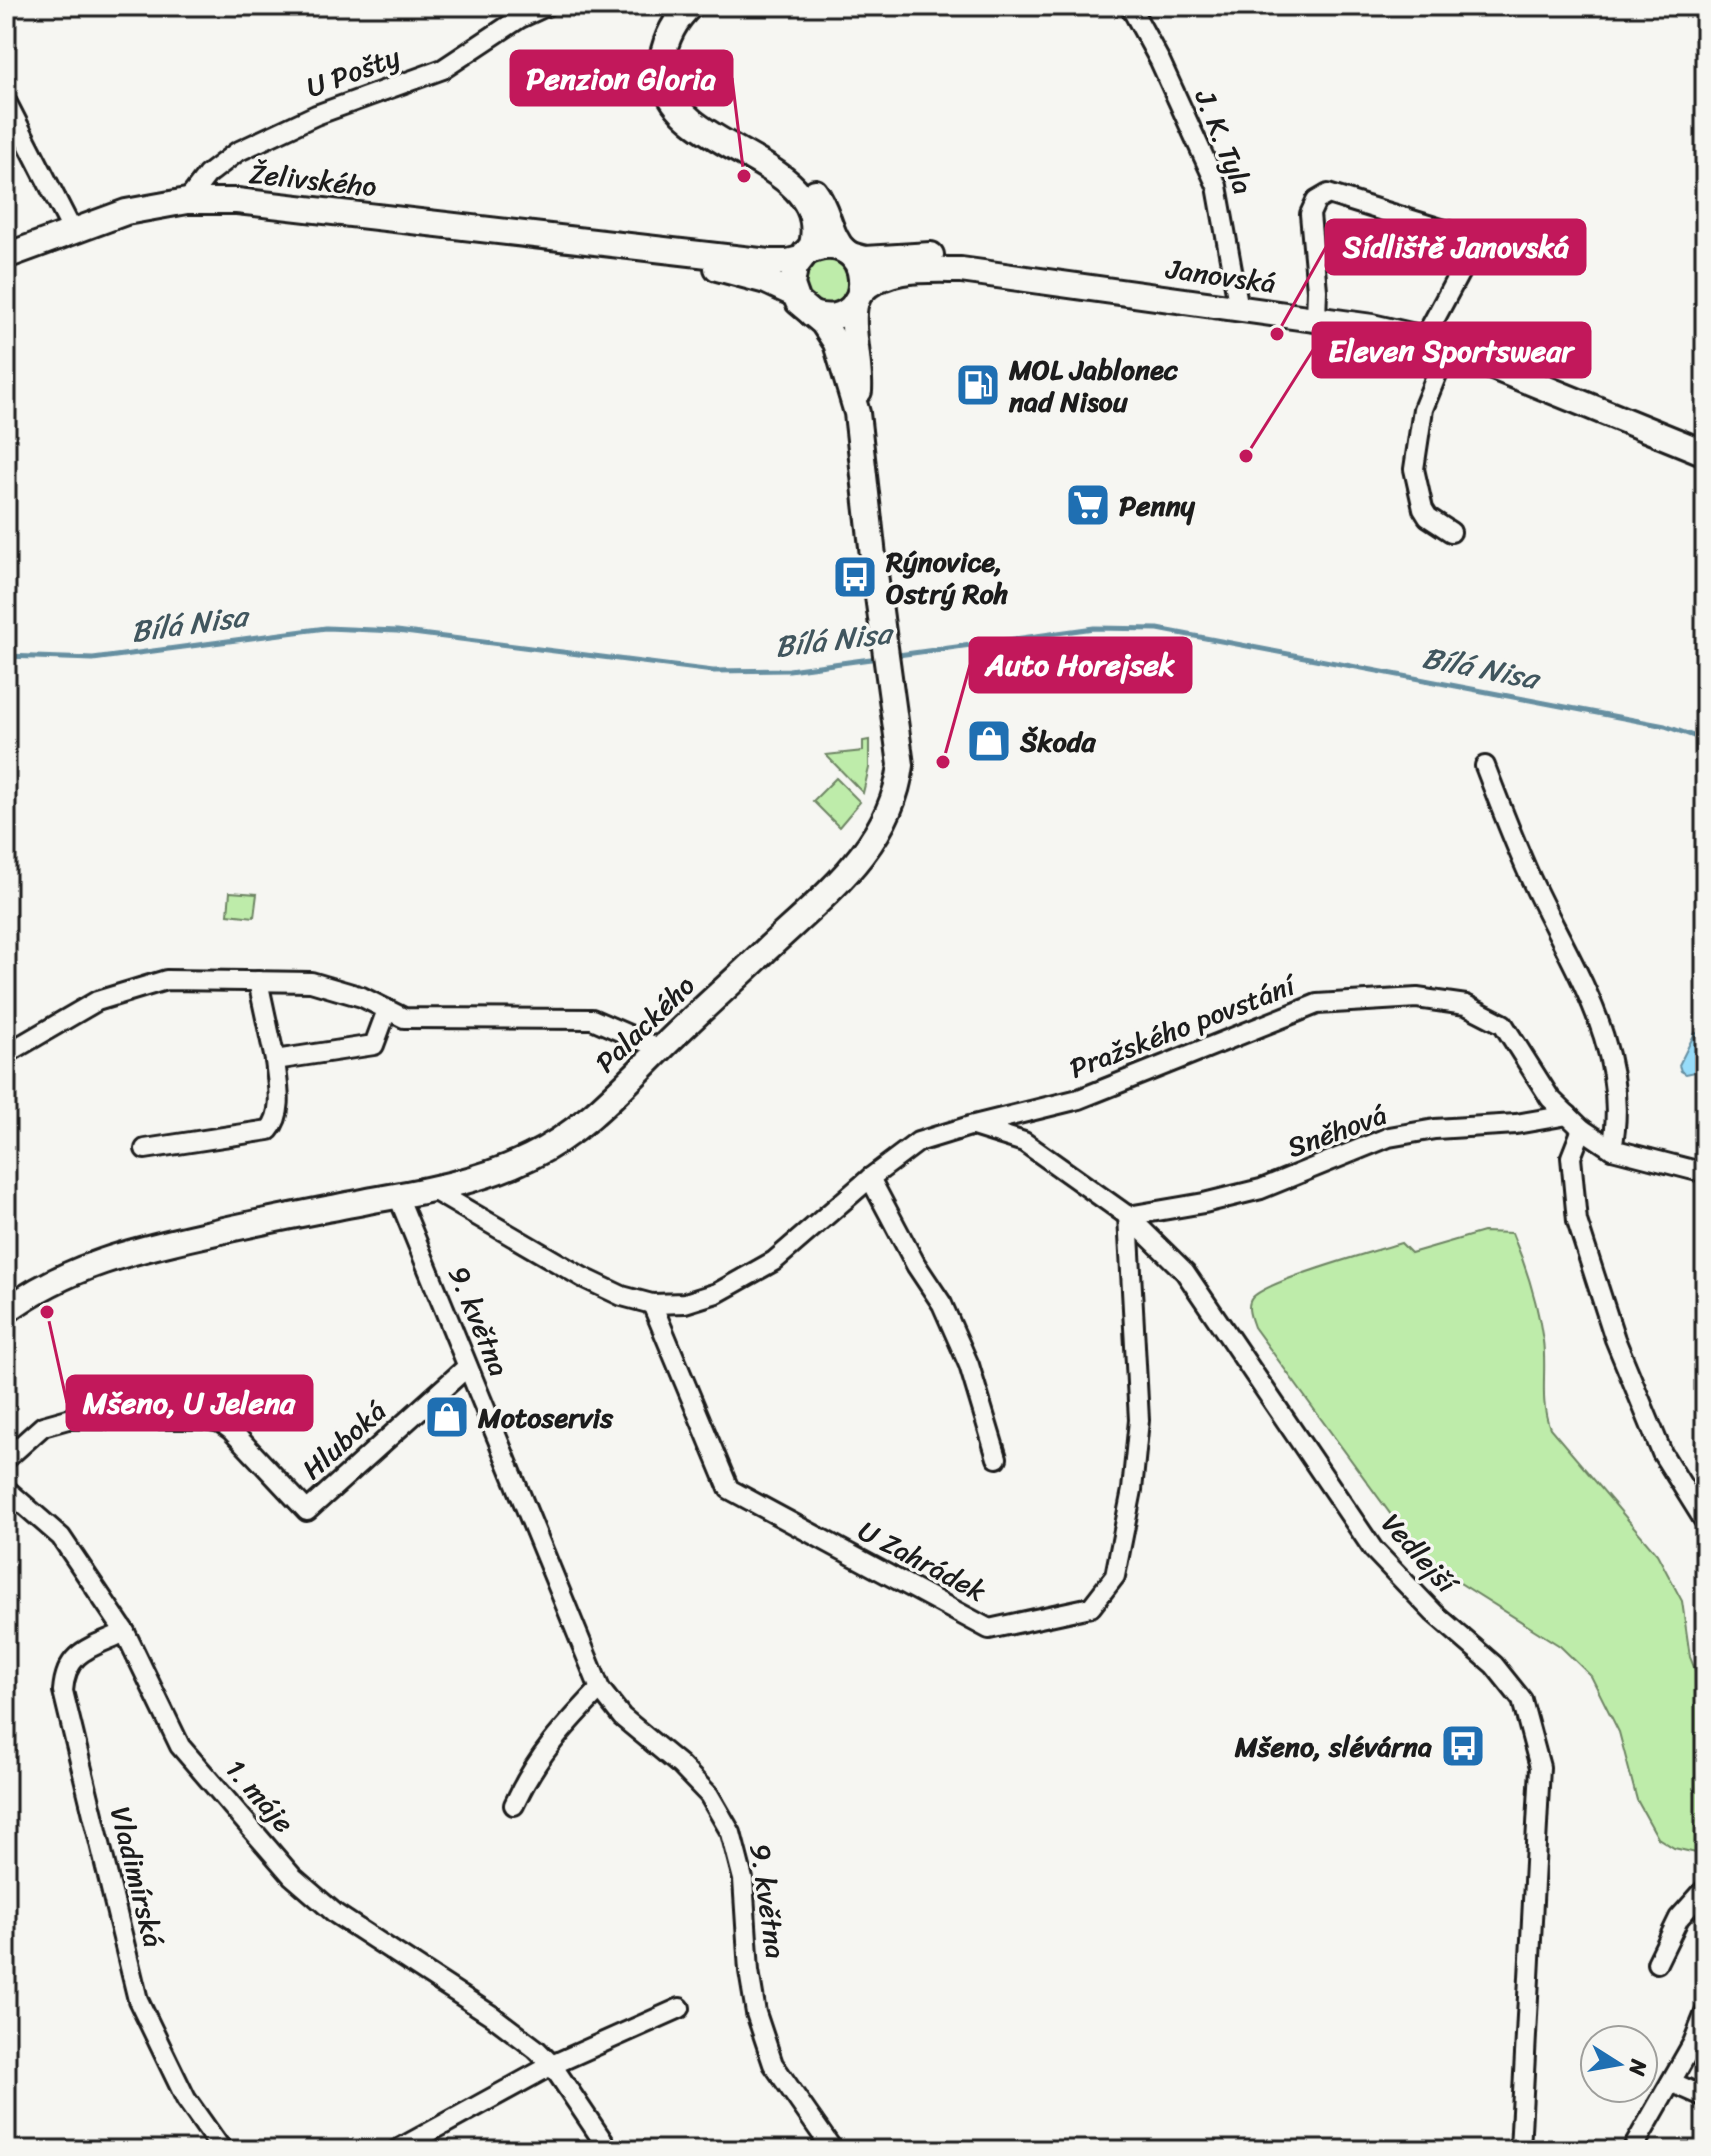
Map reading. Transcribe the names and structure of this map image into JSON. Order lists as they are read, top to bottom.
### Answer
{
  "streets": {
    "street": [
      "U Pošty",
      "J. K. Tyla",
      "Želivského",
      "Janovská",
      "Palackého",
      "Pražského povstání",
      "Sněhová",
      "9. května",
      "Hluboká",
      "Vedlejší",
      "U Zahrádek",
      "1. máje",
      "Vladimírská"
    ]
  },
  "crossings": [
    ["U Pošty", "Želivského"],
    ["J. K. Tyla", "Janovská"],
    ["Želivského", "Janovská"],
    ["Želivského", "Palackého"],
    ["Janovská", "Palackého"],
    ["Palackého", "Pražského povstání"],
    ["Palackého", "9. května"],
    ["Pražského povstání", "Sněhová"],
    ["Pražského povstání", "Vedlejší"],
    ["Pražského povstání", "U Zahrádek"],
    ["Sněhová", "Vedlejší"],
    ["Sněhová", "U Zahrádek"],
    ["9. května", "Hluboká"],
    ["Vedlejší", "U Zahrádek"],
    ["1. máje", "Vladimírská"]
  ],
  "water": ["Bílá Nisa"],
  "places": {
    "other": [
      "Penzion Gloria",
      "Sídliště Janovská",
      "Eleven Sportswear",
      "Auto Horejsek",
      "Mšeno, U Jelena"
    ],
    "fuel station": ["MOL Jablonec nad Nisou"],
    "supermarket": ["Penny"],
    "bus stop": ["Rýnovice, Ostrý Roh", "Mšeno, slévárna"],
    "shop": ["Škoda", "Motoservis"]
  },
  "north": "right"
}
